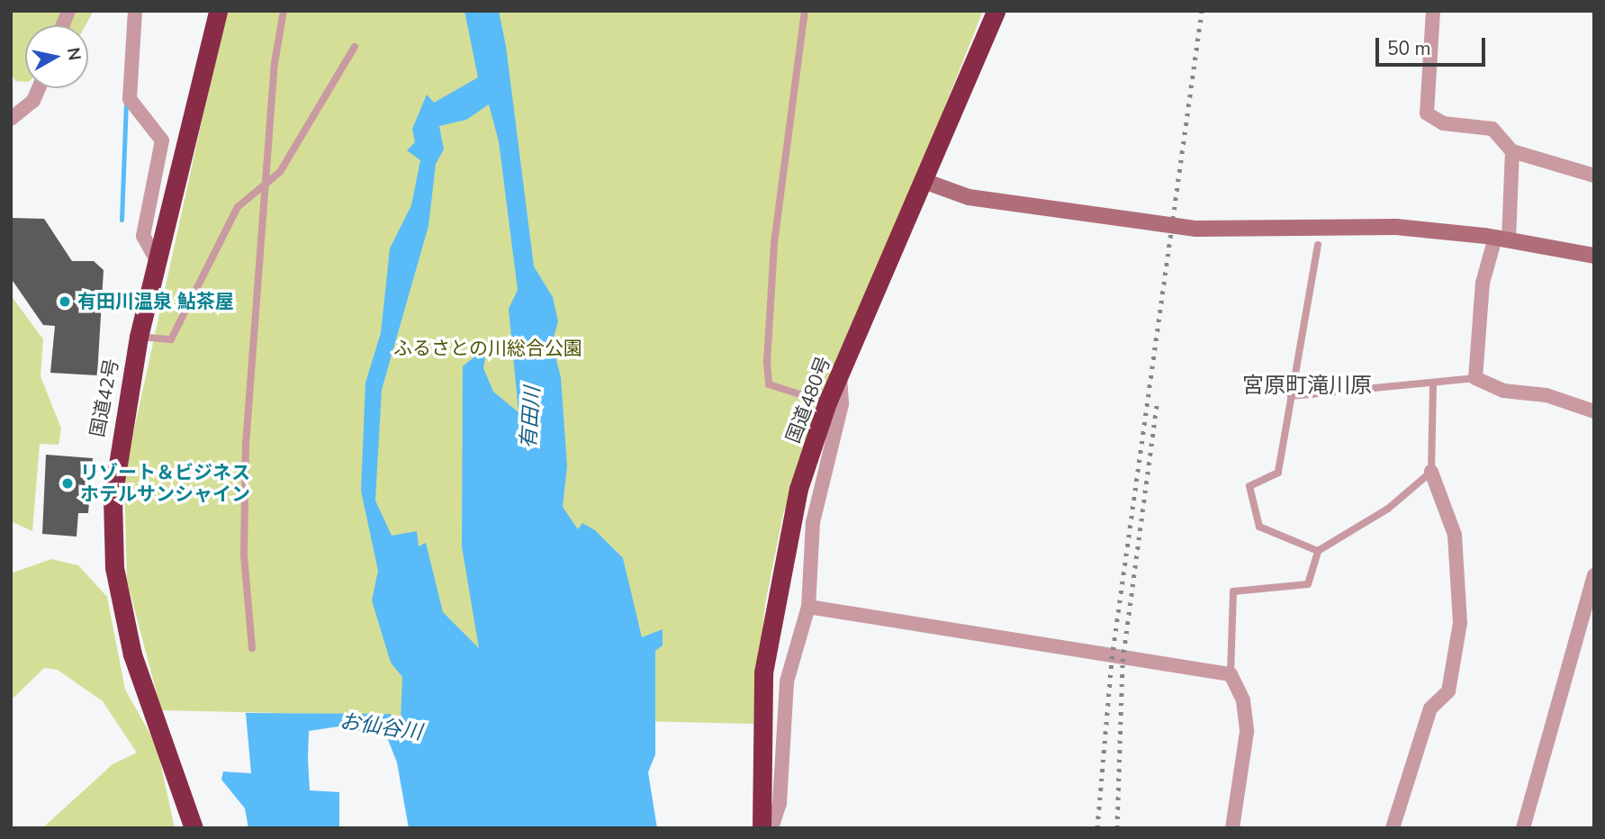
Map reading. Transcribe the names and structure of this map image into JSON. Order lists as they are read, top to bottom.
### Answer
{
  "streets": {
    "highway": ["国道42号", "国道480号"]
  },
  "districts": ["宮原町滝川原"],
  "water": ["有田川", "お仙谷川"],
  "parks": ["ふるさとの川総合公園"],
  "places": ["有田川温泉 鮎茶屋", "リゾート＆ビジネス ホテルサンシャイン"],
  "scale_bar": "50 m",
  "north": "right"
}
